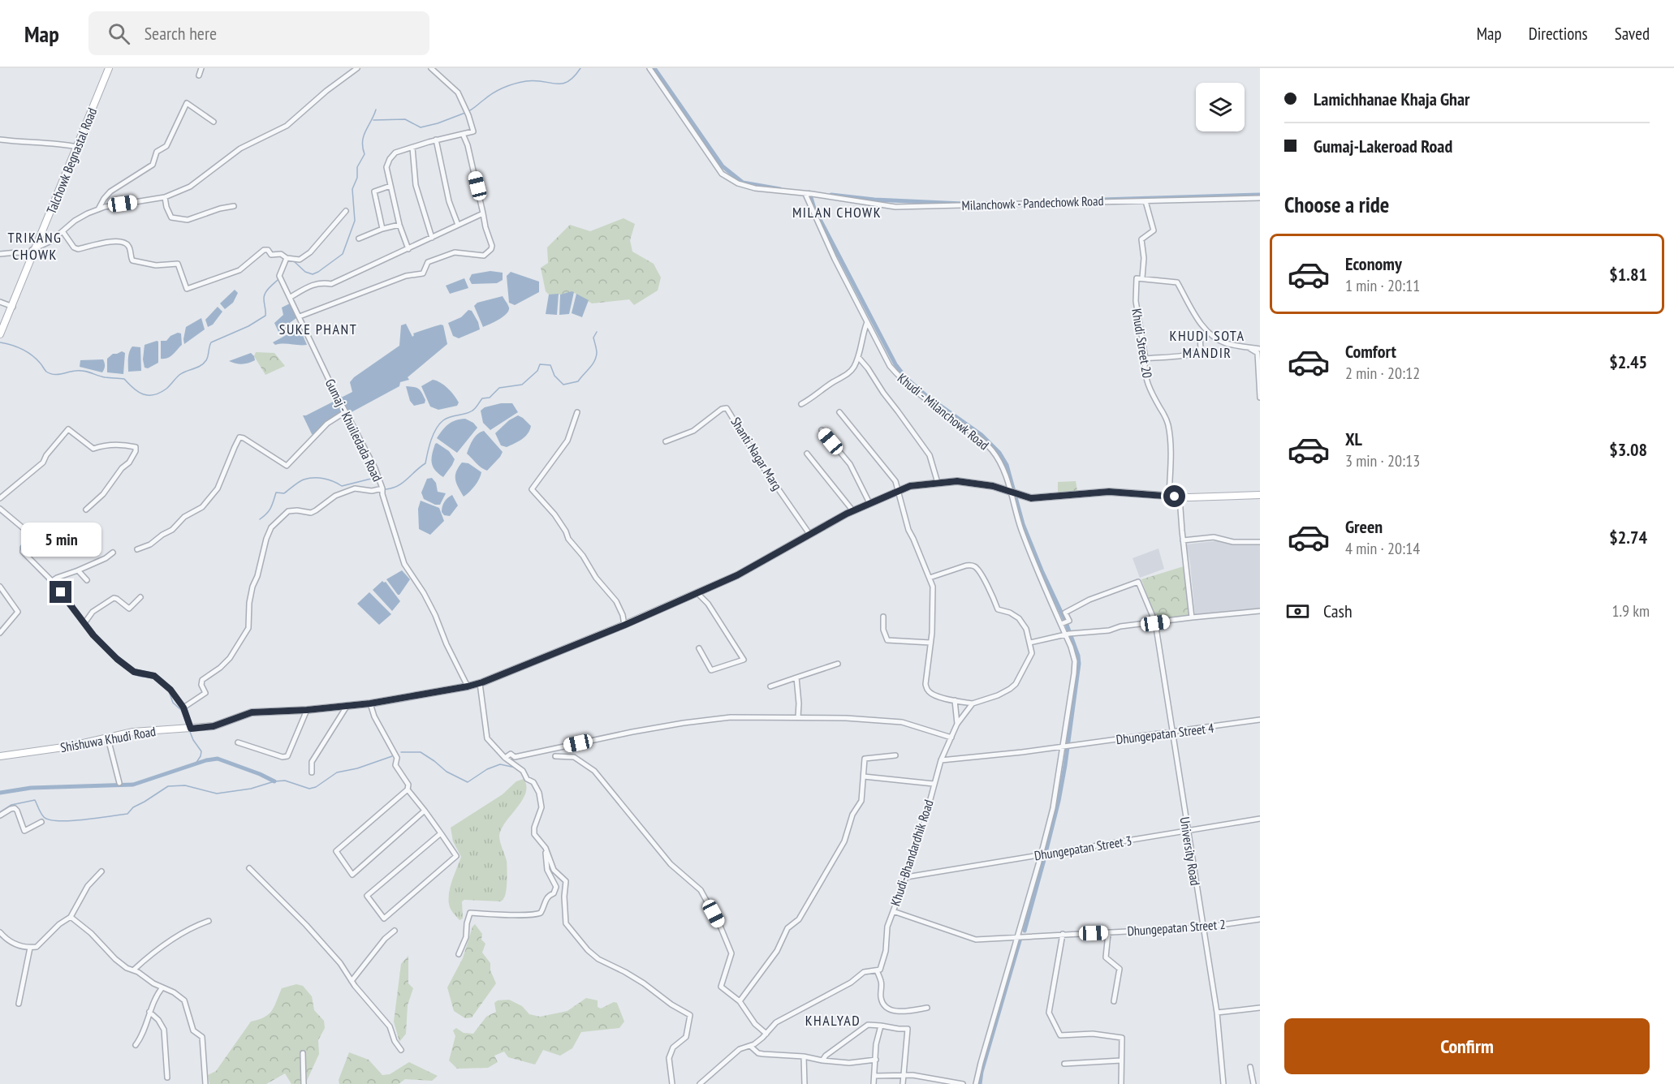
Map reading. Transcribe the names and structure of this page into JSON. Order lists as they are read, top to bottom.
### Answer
{
  "streets": {
    "main road": ["Talchowk Begnastal Road", "Shishuwa Khudi Road"],
    "street": [
      "Milanchowk - Pandechowk Road",
      "Khudi Street 20",
      "Khudi - Milanchowk Road",
      "Gumaj - Khuiledada Road",
      "Shanti Nagar Marg",
      "Dhungepatan Street 4",
      "Dhungepatan Street 3",
      "University Road",
      "Khudi-Bhandardhik Road",
      "Dhungepatan Street 2"
    ]
  },
  "crossings": [
    ["Milanchowk - Pandechowk Road", "Khudi - Milanchowk Road"],
    ["Khudi Street 20", "Shishuwa Khudi Road"],
    ["Khudi - Milanchowk Road", "Dhungepatan Street 4"],
    ["Khudi - Milanchowk Road", "Shishuwa Khudi Road"],
    ["Khudi - Milanchowk Road", "Dhungepatan Street 3"],
    ["Khudi - Milanchowk Road", "University Road"],
    ["Khudi - Milanchowk Road", "Dhungepatan Street 2"],
    ["Gumaj - Khuiledada Road", "Shishuwa Khudi Road"],
    ["Shanti Nagar Marg", "Shishuwa Khudi Road"],
    ["Dhungepatan Street 4", "University Road"],
    ["Dhungepatan Street 4", "Khudi-Bhandardhik Road"],
    ["Dhungepatan Street 3", "University Road"],
    ["Dhungepatan Street 3", "Khudi-Bhandardhik Road"],
    ["University Road", "Dhungepatan Street 2"],
    ["Khudi-Bhandardhik Road", "Dhungepatan Street 2"]
  ],
  "districts": [
    "MILAN CHOWK",
    "TRIKANG CHOWK",
    "SUKE PHANT",
    "KHUDI SOTA MANDIR",
    "KHALYAD"
  ],
  "page": {
    "header": "Map",
    "search": "Search here",
    "nav": ["Map", "Directions", "Saved"],
    "banner": ["Lamichhanae Khaja Ghar", "Gumaj-Lakeroad Road"],
    "heading": "Choose a ride",
    "list": [
      {
        "name": "Economy",
        "note": "1 min · 20:11",
        "value": "$1.81"
      },
      {
        "name": "Comfort",
        "note": "2 min · 20:12",
        "value": "$2.45"
      },
      {
        "name": "XL",
        "note": "3 min · 20:13",
        "value": "$3.08"
      },
      {
        "name": "Green",
        "note": "4 min · 20:14",
        "value": "$2.74"
      }
    ],
    "bubble": "5 min",
    "pay": ["Cash", "1.9 km"],
    "buttons": "Confirm"
  }
}
